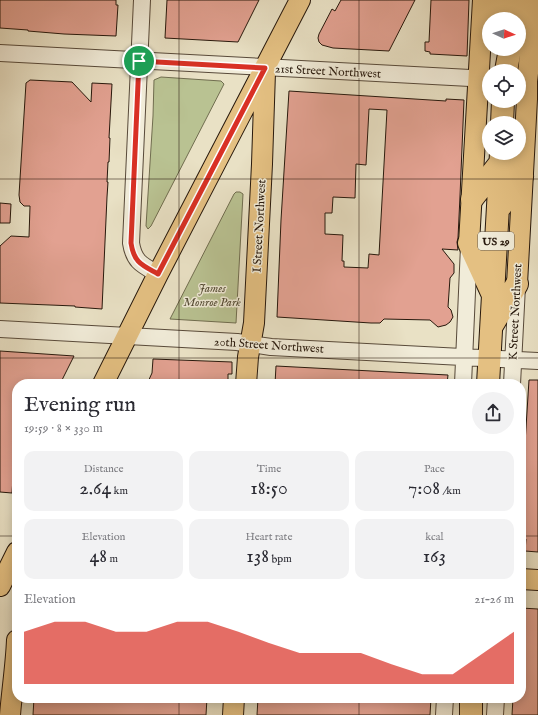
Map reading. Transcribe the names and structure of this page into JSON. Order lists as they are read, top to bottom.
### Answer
{
  "streets": {
    "highway": ["US 29", "K Street Northwest"],
    "main road": ["I Street Northwest"],
    "street": ["21st Street Northwest", "20th Street Northwest"]
  },
  "crossings": [
    ["21st Street Northwest", "I Street Northwest"],
    ["I Street Northwest", "20th Street Northwest"],
    ["K Street Northwest", "20th Street Northwest"]
  ],
  "parks": ["James Monroe Park"],
  "north": "right",
  "page": {
    "heading": ["Evening run", "19:59 · 8 × 330 m"],
    "stats": [
      ["Distance", "2.64 km"],
      ["Time", "18:50"],
      ["Pace", "7:08 /km"],
      ["Elevation", "48 m"],
      ["Heart rate", "138 bpm"],
      ["kcal", "163"]
    ],
    "chart": ["Elevation", "21–26 m"]
  }
}
